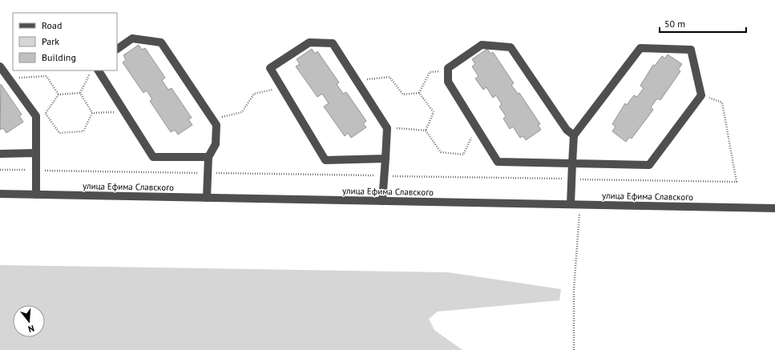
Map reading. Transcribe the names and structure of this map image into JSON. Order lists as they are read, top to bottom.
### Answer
{
  "streets": {
    "street": ["улица Ефима Славского"]
  },
  "legend": ["Road", "Park", "Building"],
  "scale_bar": "50 m",
  "north": "bottom"
}
